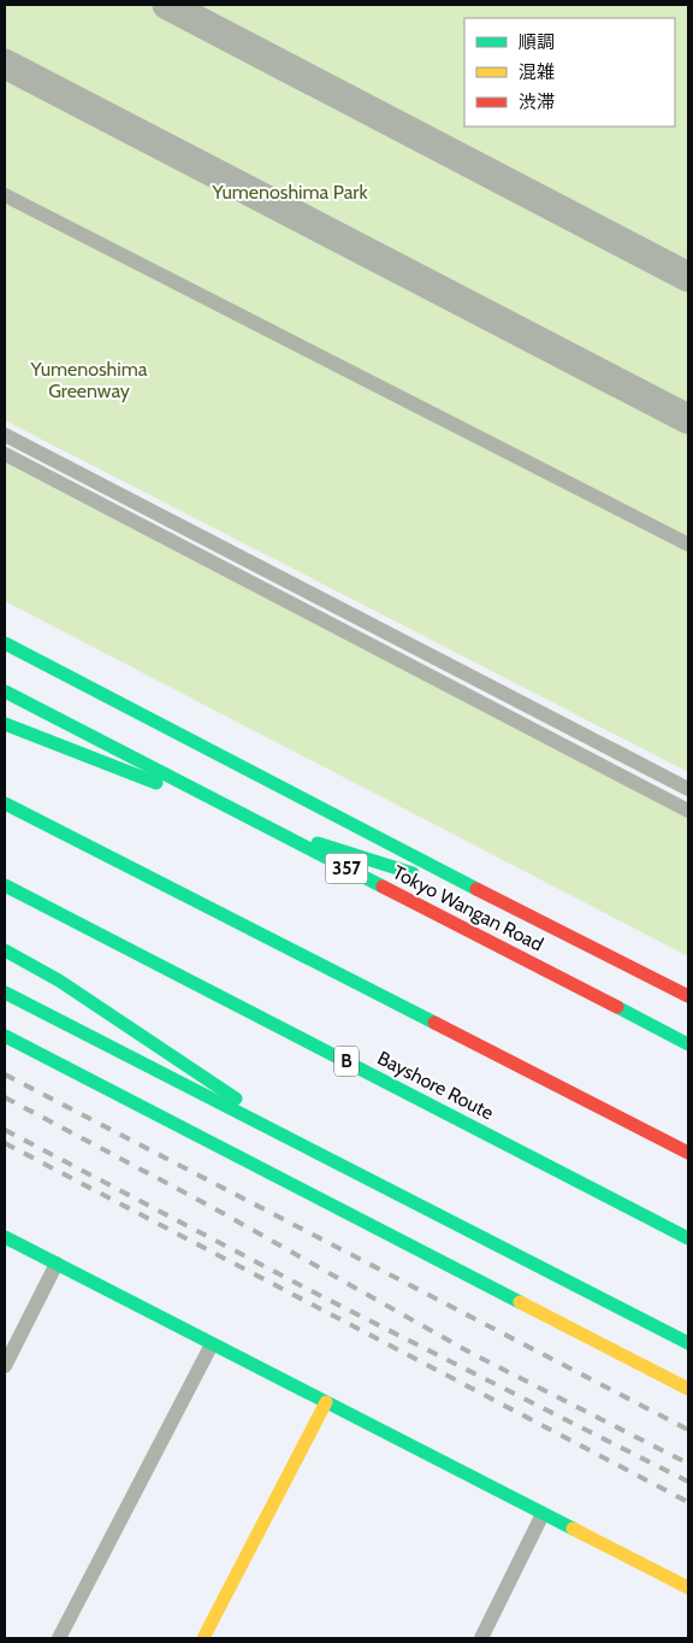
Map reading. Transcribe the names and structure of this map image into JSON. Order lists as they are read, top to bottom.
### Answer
{
  "streets": {
    "main road": [
      "357",
      "Tokyo Wangan Road",
      "B",
      "Bayshore Route"
    ]
  },
  "parks": ["Yumenoshima Park", "Yumenoshima Greenway"],
  "legend": ["順調", "混雑", "渋滞"]
}
